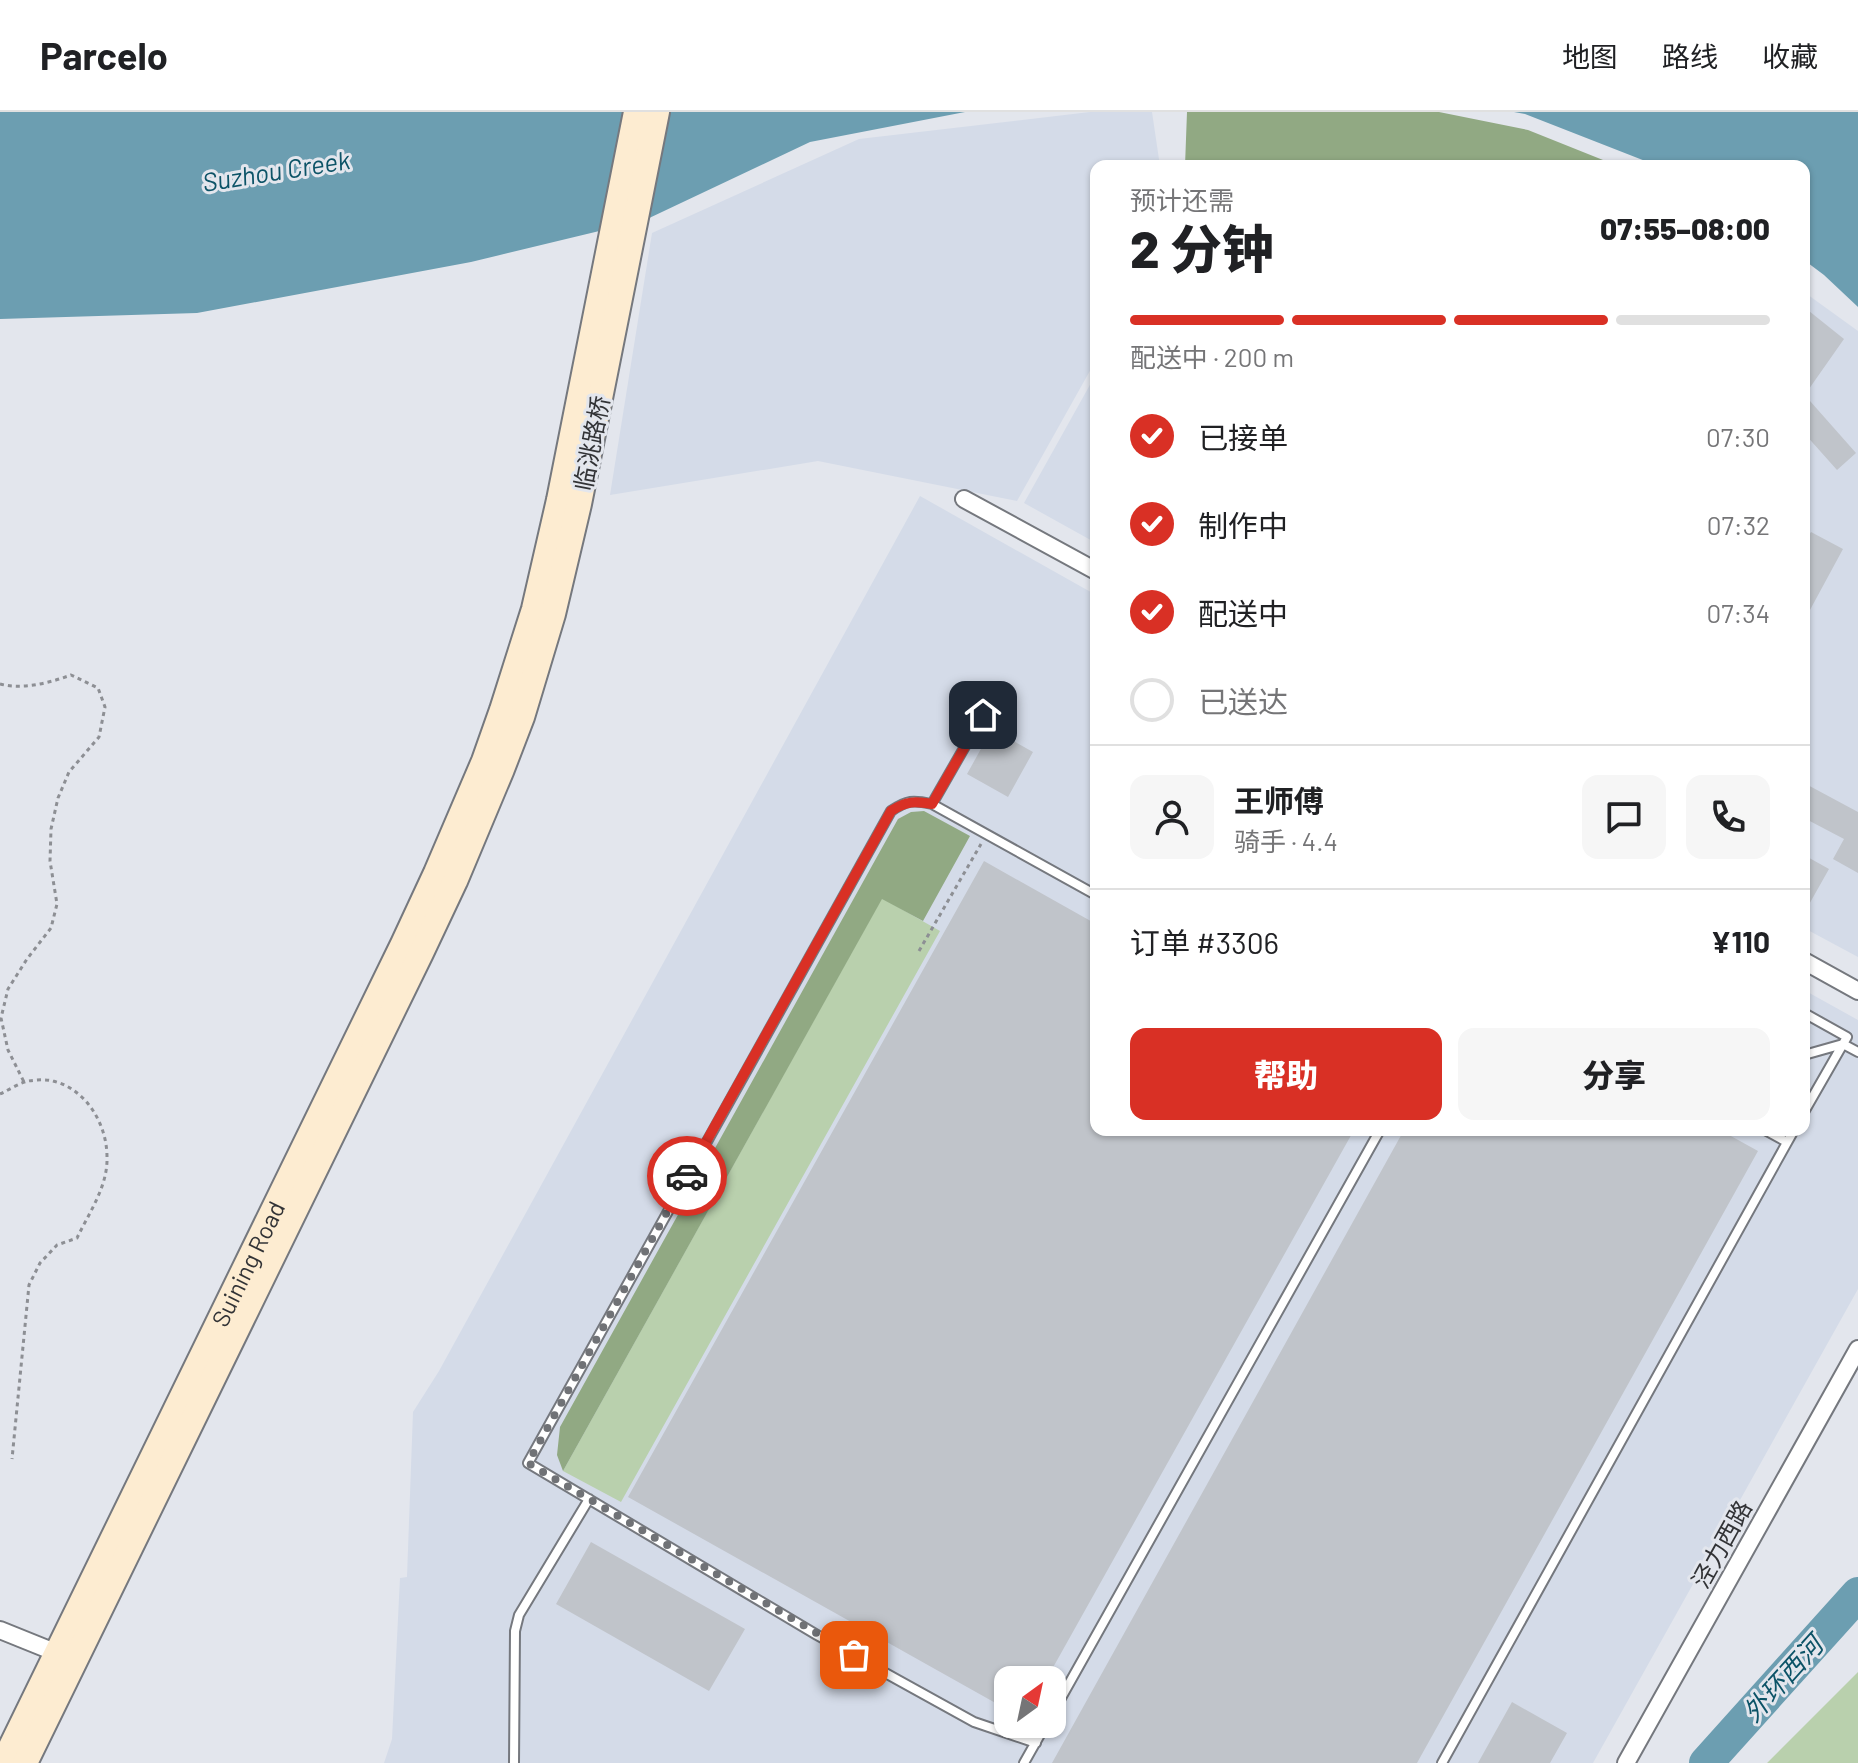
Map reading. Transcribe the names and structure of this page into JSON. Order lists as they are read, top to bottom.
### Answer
{
  "streets": {
    "main road": ["临洮路桥", "Suining Road"],
    "street": ["泾力西路"]
  },
  "crossings": [
    ["临洮路桥", "Suining Road"]
  ],
  "water": ["Suzhou Creek", "外环西河"],
  "north": "top right",
  "page": {
    "header": "Parcelo",
    "nav": ["地图", "路线", "收藏"],
    "heading": ["2 分钟", "预计还需", "07:55–08:00"],
    "panel": [
      "王师傅",
      "骑手 · 4.4",
      "订单 #3306",
      "¥110"
    ],
    "bar": "配送中 · 200 m",
    "list": [
      ["已接单", "07:30"],
      ["制作中", "07:32"],
      ["配送中", "07:34"],
      "已送达"
    ],
    "buttons": ["帮助", "分享"]
  }
}
